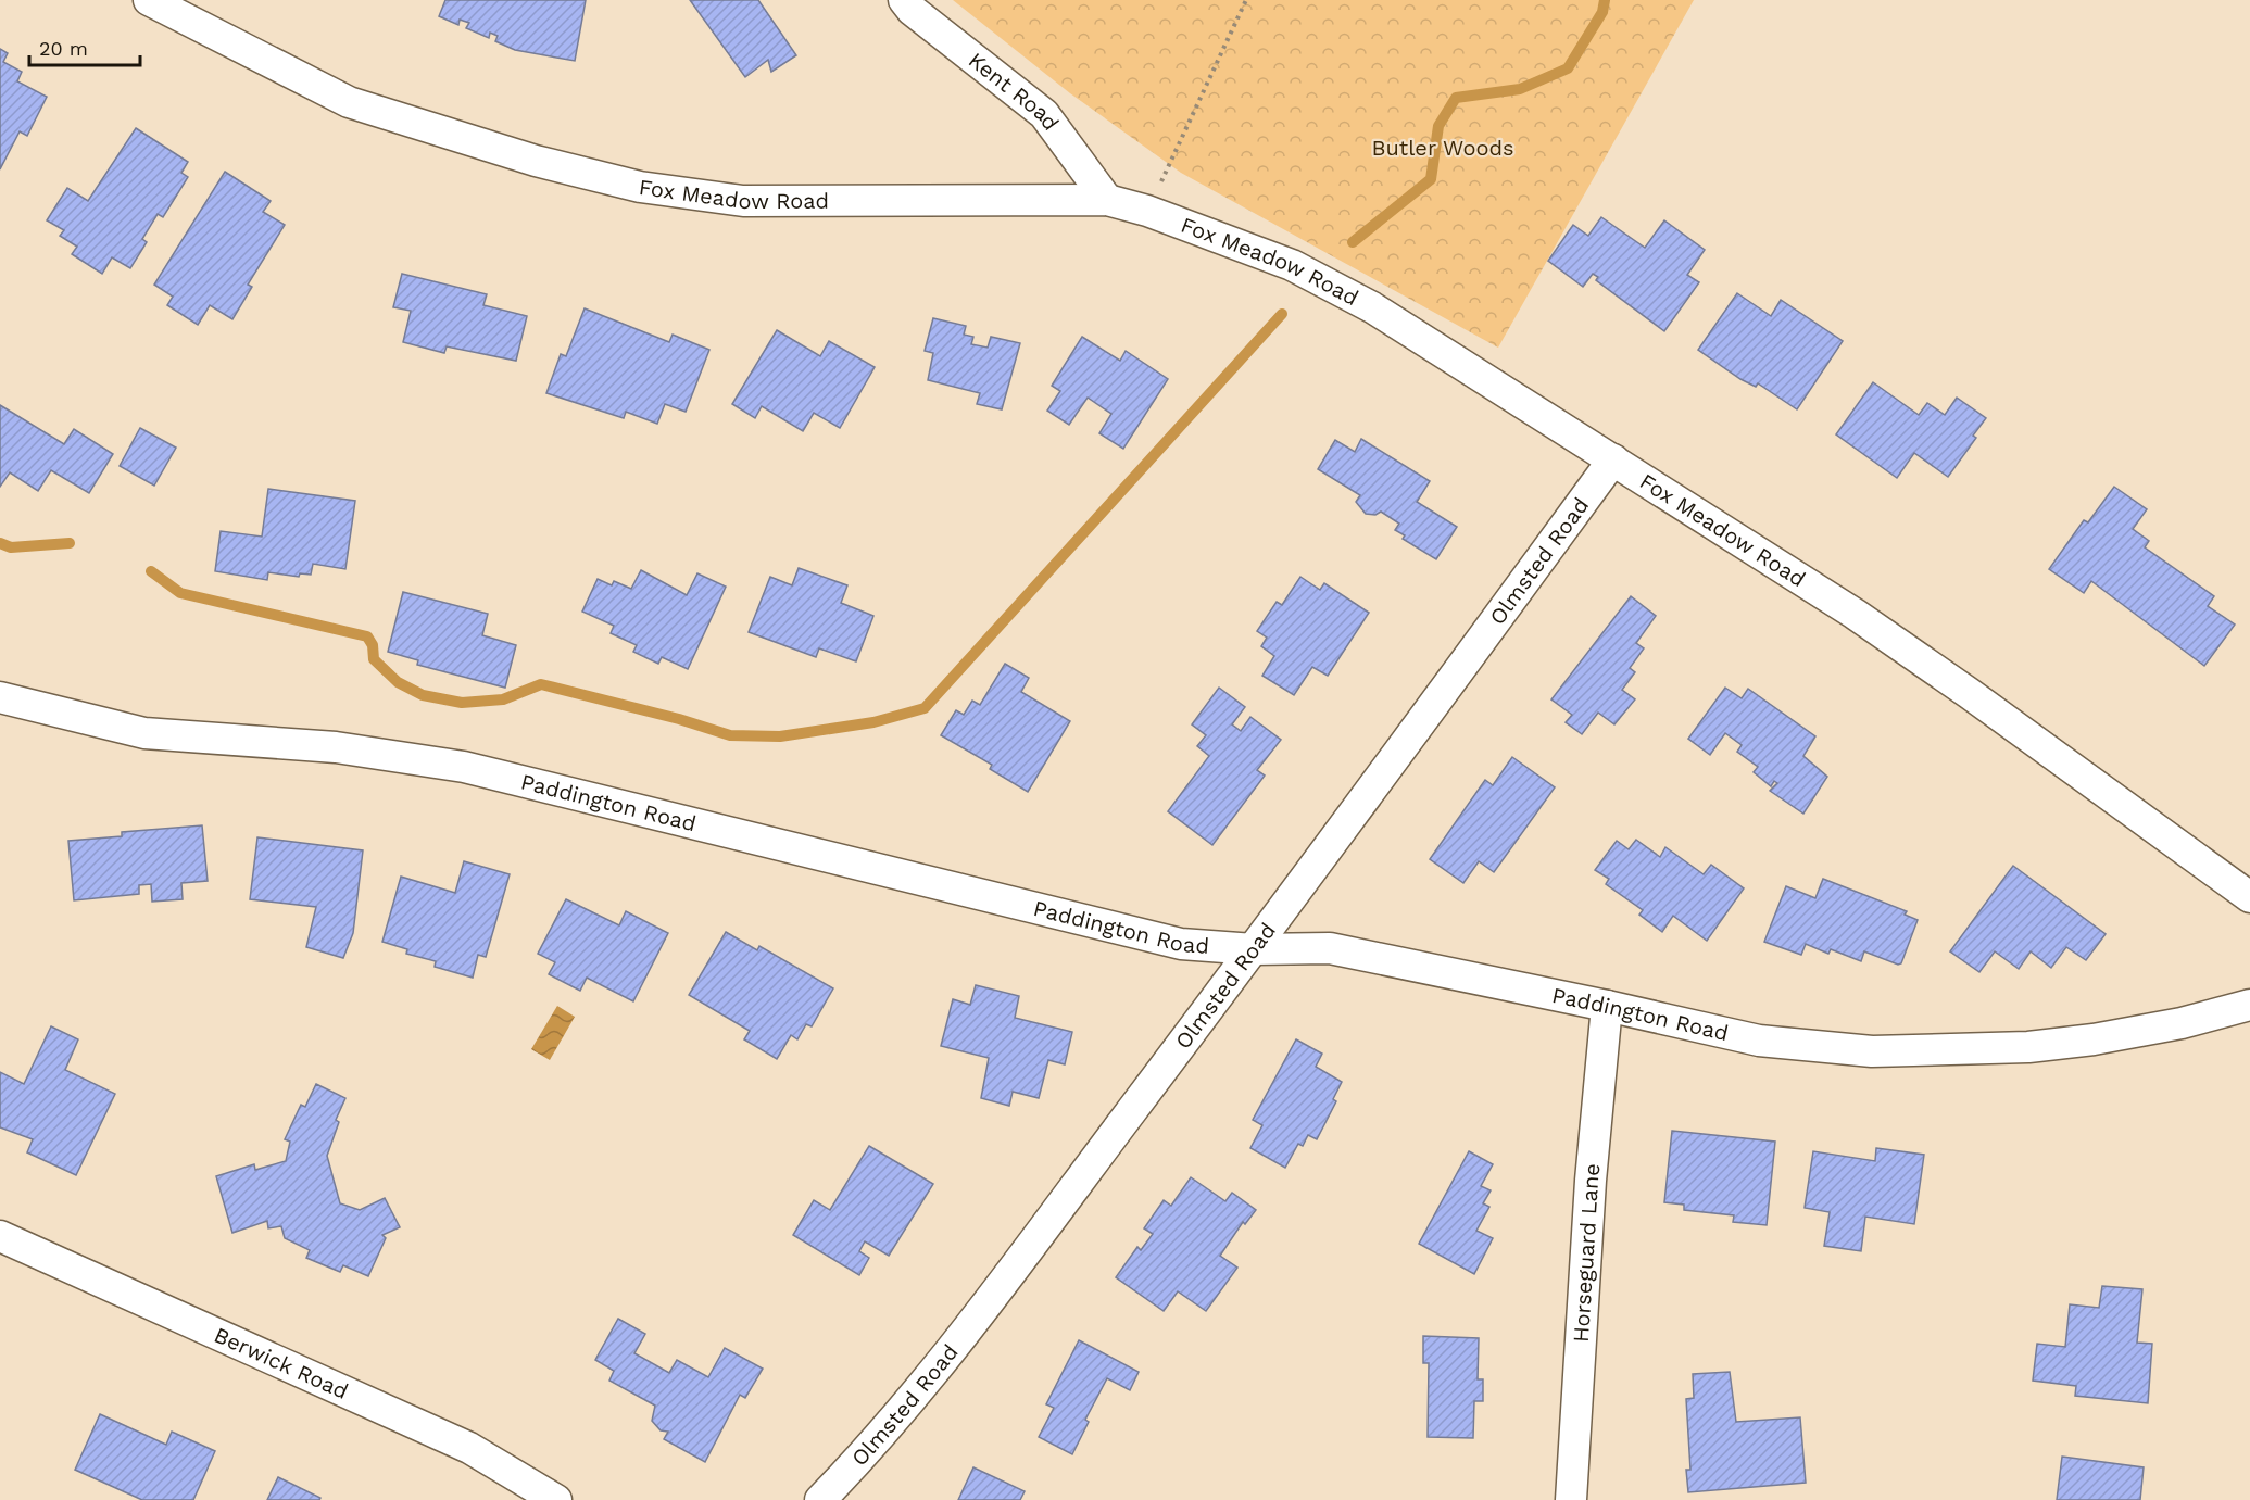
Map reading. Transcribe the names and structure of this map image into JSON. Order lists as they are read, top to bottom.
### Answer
{
  "streets": {
    "street": [
      "Kent Road",
      "Fox Meadow Road",
      "Olmsted Road",
      "Paddington Road",
      "Horseguard Lane",
      "Berwick Road"
    ]
  },
  "crossings": [
    ["Kent Road", "Fox Meadow Road"],
    ["Fox Meadow Road", "Olmsted Road"],
    ["Olmsted Road", "Paddington Road"],
    ["Paddington Road", "Horseguard Lane"]
  ],
  "parks": ["Butler Woods"],
  "scale_bar": "20 m"
}
